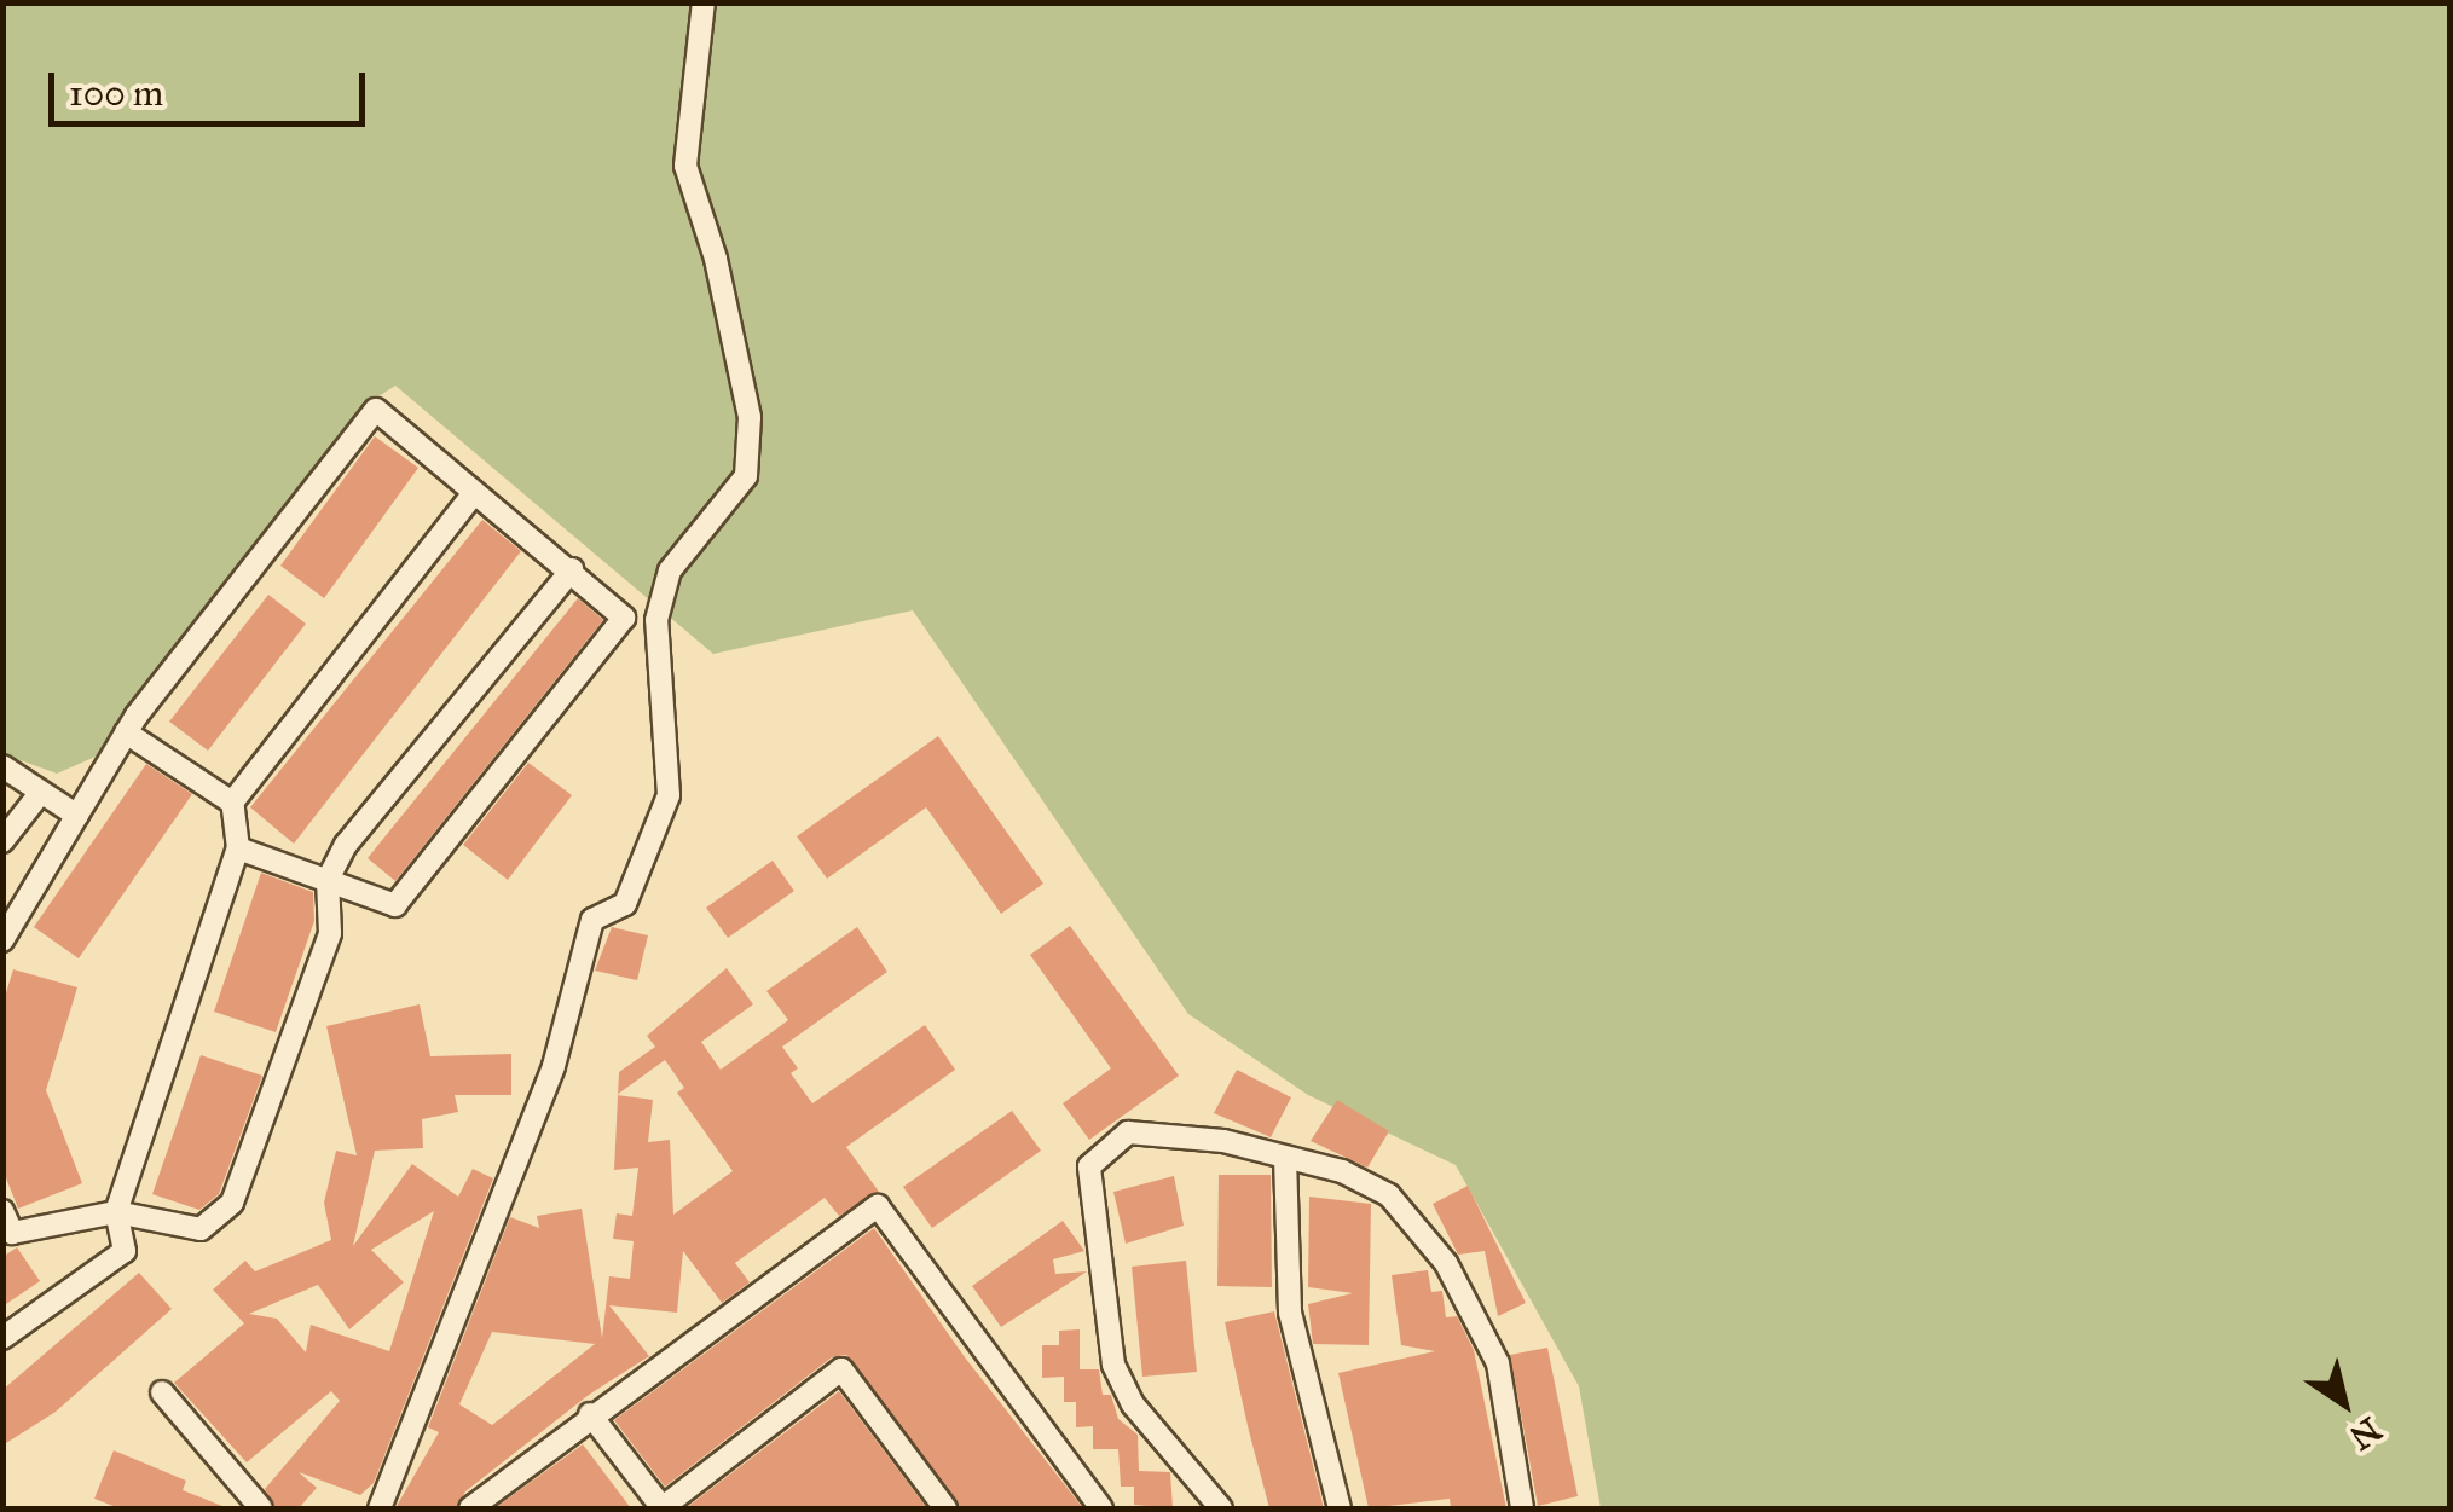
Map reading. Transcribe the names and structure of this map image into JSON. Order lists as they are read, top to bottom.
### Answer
{
  "scale_bar": "100 m",
  "north": "bottom right"
}
